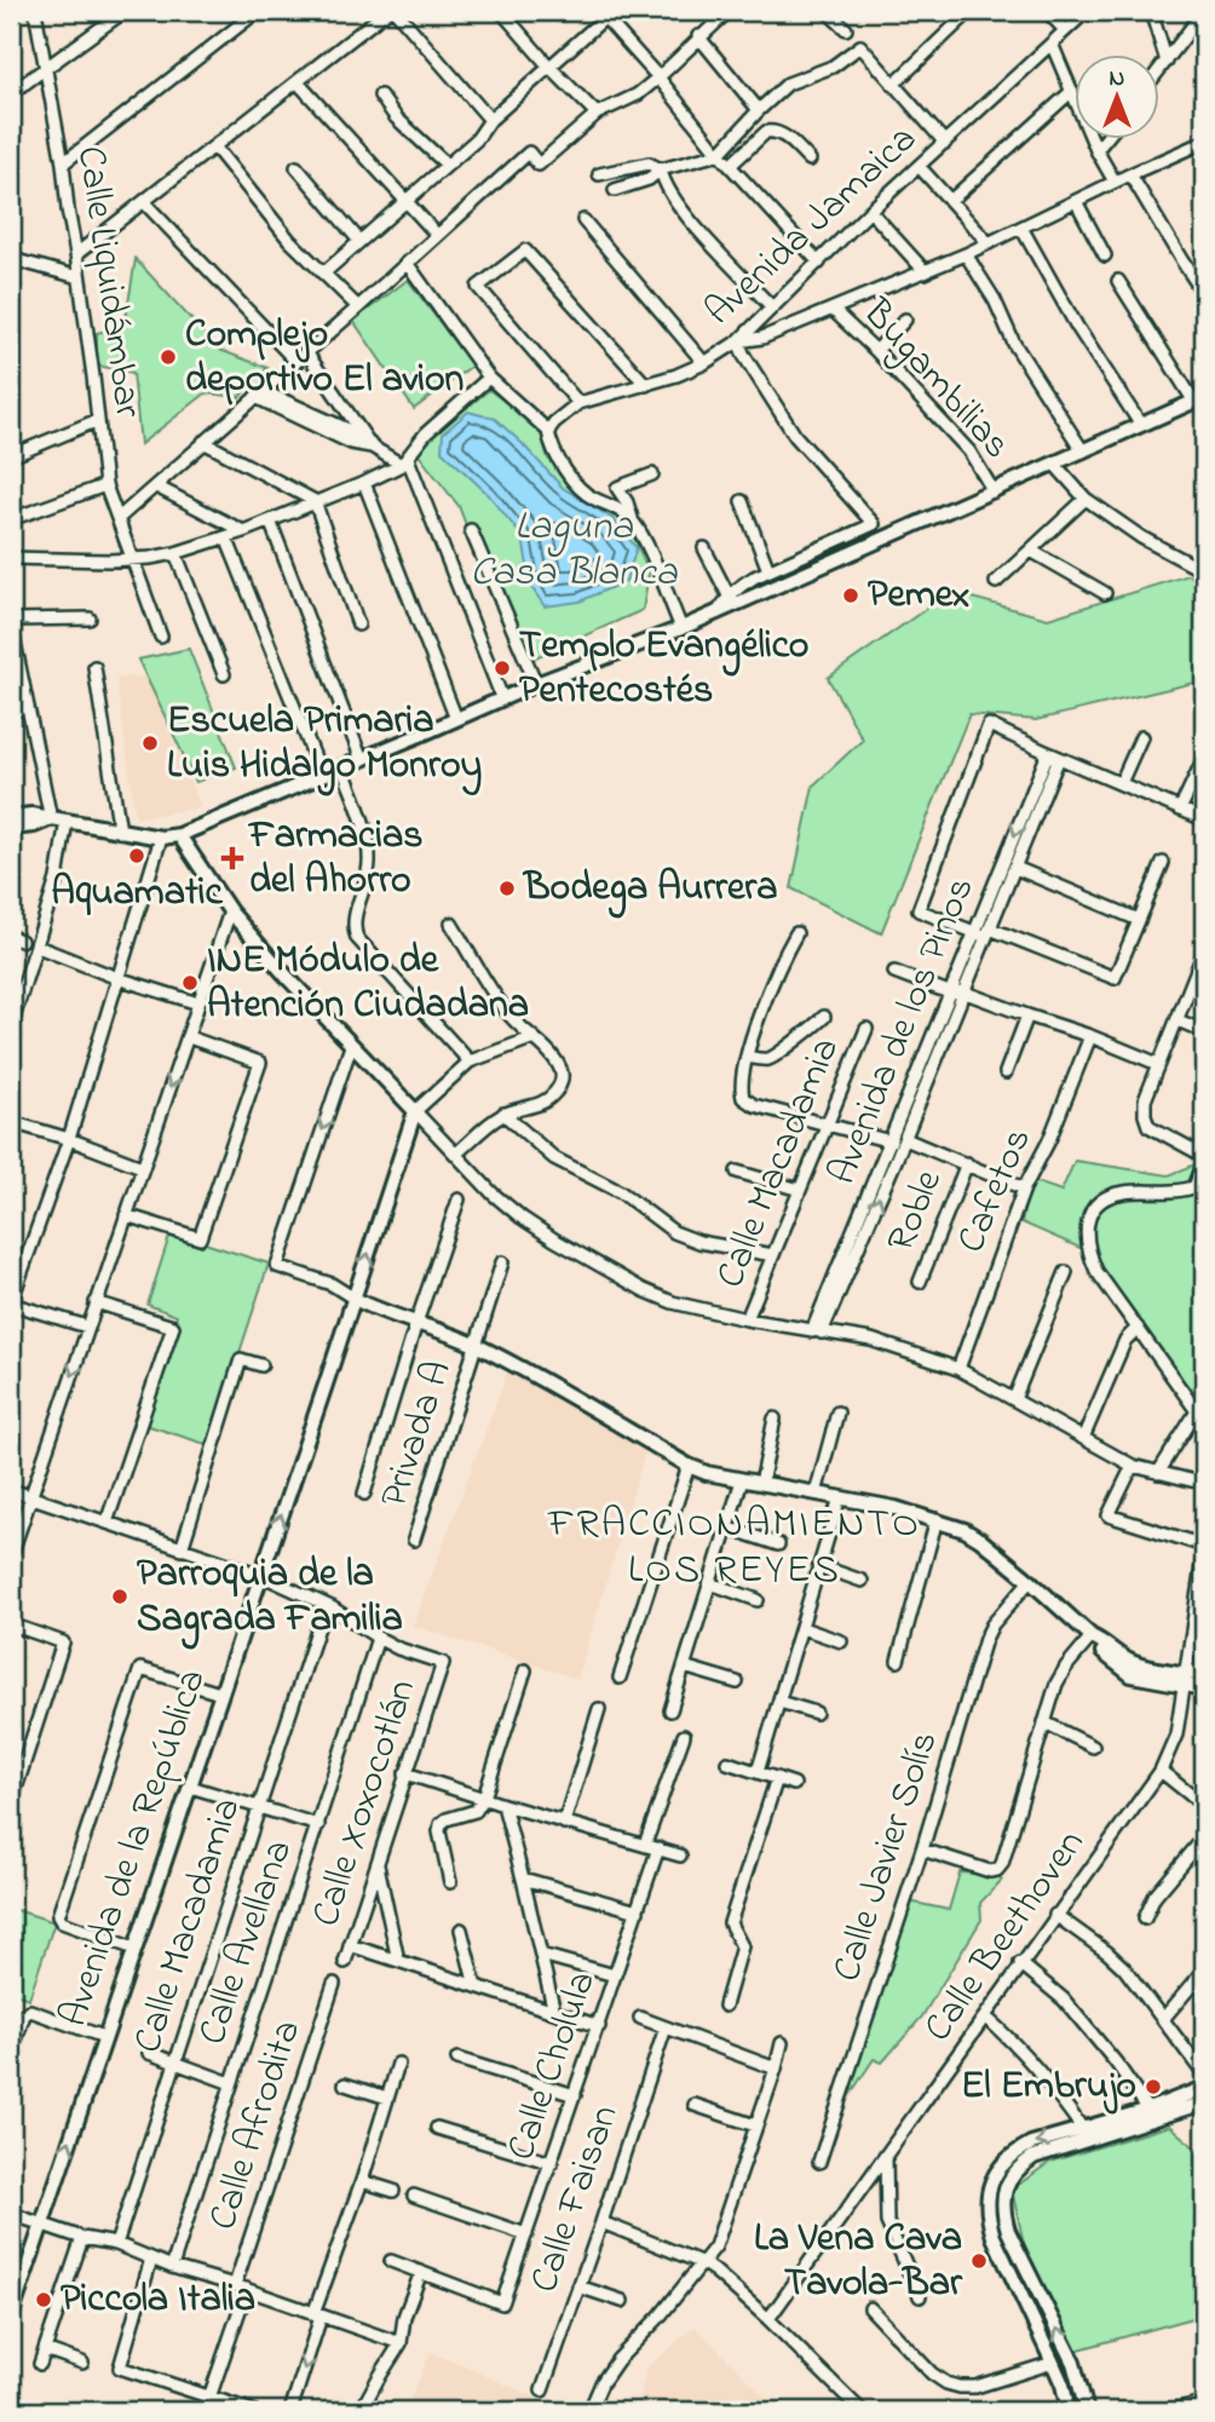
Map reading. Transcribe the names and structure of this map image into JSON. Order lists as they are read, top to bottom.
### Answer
{
  "streets": {
    "main road": ["Avenida de la República"],
    "street": [
      "Avenida Jamaica",
      "Calle Liquidámbar",
      "Bugambilias",
      "Avenida de los Pinos",
      "Calle Macadamia",
      "Cafetos",
      "Roble",
      "Privada A",
      "Calle Xoxocotlán",
      "Calle Javier Solís",
      "Calle Beethoven",
      "Calle Avellana",
      "Calle Cholula",
      "Calle Afrodita",
      "Calle Faisan"
    ]
  },
  "crossings": [
    ["Calle Xoxocotlán", "Calle Avellana"]
  ],
  "one_way": ["Avenida de la República"],
  "districts": ["FRACCIONAMIENTO LOS REYES"],
  "water": ["Laguna Casa Blanca"],
  "places": {
    "other": [
      "Complejo deportivo El avion",
      "Pemex",
      "Templo Evangélico Pentecostés",
      "Escuela Primaria Luis Hidalgo Monroy",
      "Aquamatic",
      "Bodega Aurrera",
      "INE Módulo de Atención Ciudadana",
      "Parroquia de la Sagrada Familia",
      "El Embrujo",
      "La Vena Cava Tavola-Bar",
      "Piccola Italia"
    ],
    "health": ["Farmacias del Ahorro"]
  },
  "north": "top"
}
